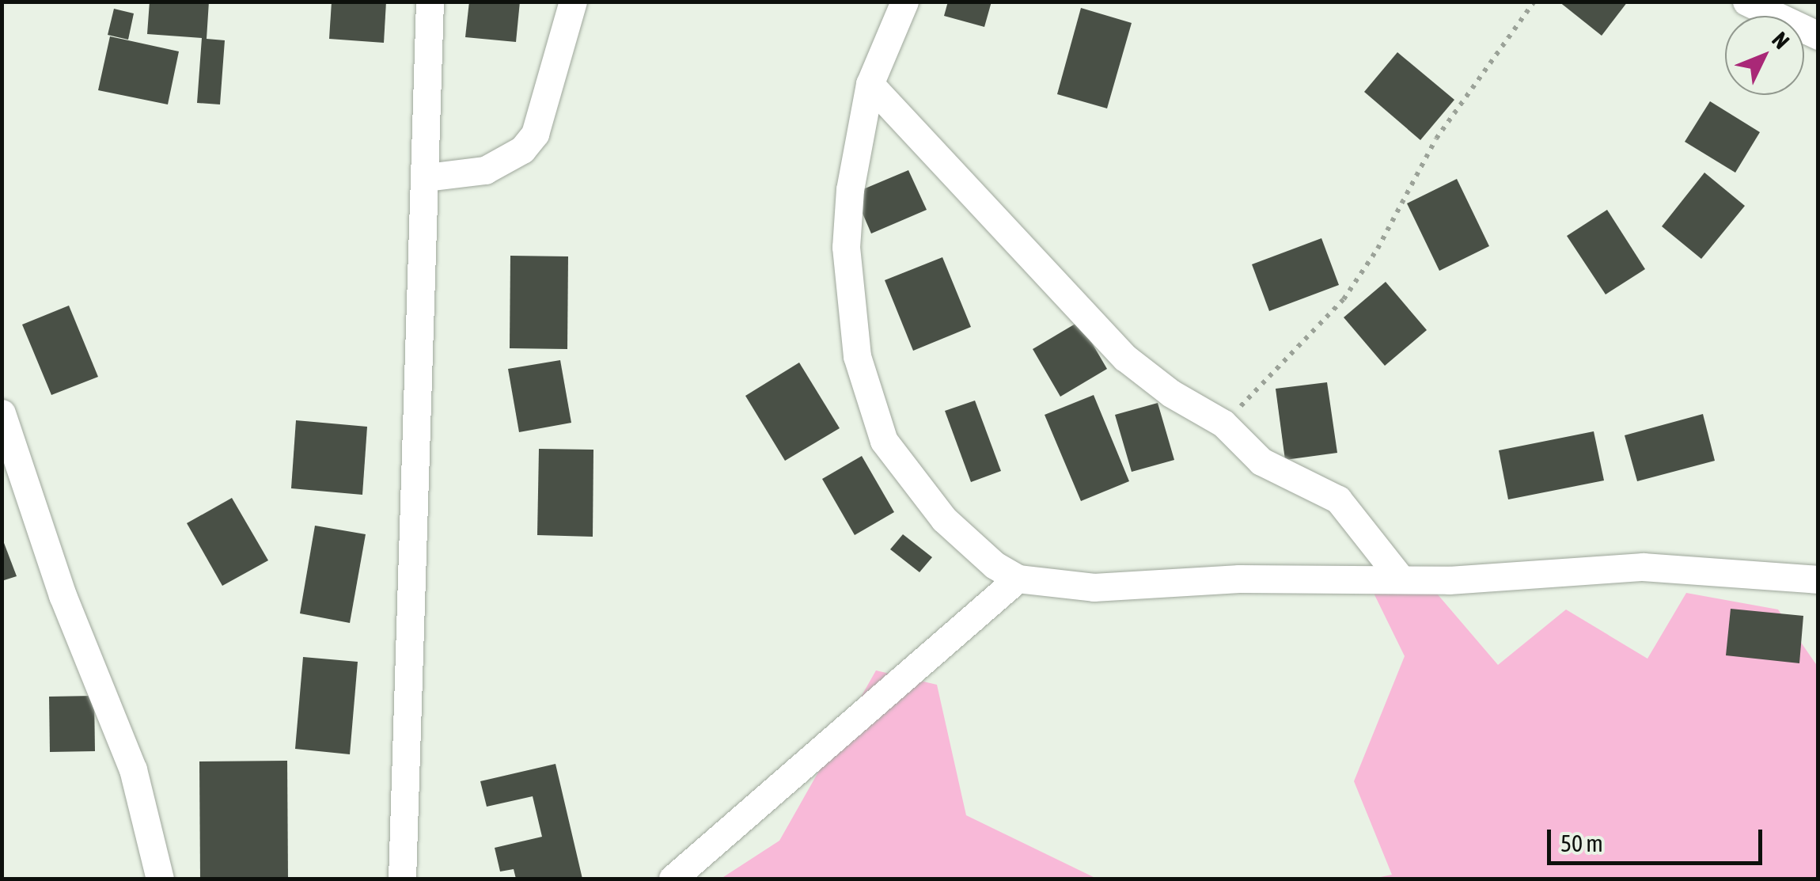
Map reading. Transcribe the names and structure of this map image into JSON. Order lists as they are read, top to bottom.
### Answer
{
  "scale_bar": "50 m",
  "north": "top right"
}
